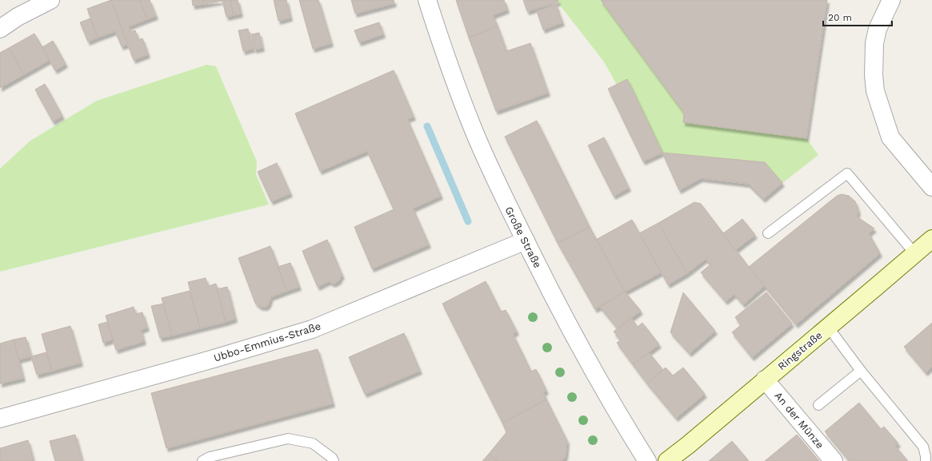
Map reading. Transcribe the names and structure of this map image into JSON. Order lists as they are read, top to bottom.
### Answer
{
  "streets": {
    "street": [
      "Große Straße",
      "Ubbo-Emmius-Straße",
      "Ringstraße",
      "An der Münze"
    ]
  },
  "crossings": [
    ["Große Straße", "Ubbo-Emmius-Straße"],
    ["Ringstraße", "An der Münze"]
  ],
  "scale_bar": "20 m"
}
